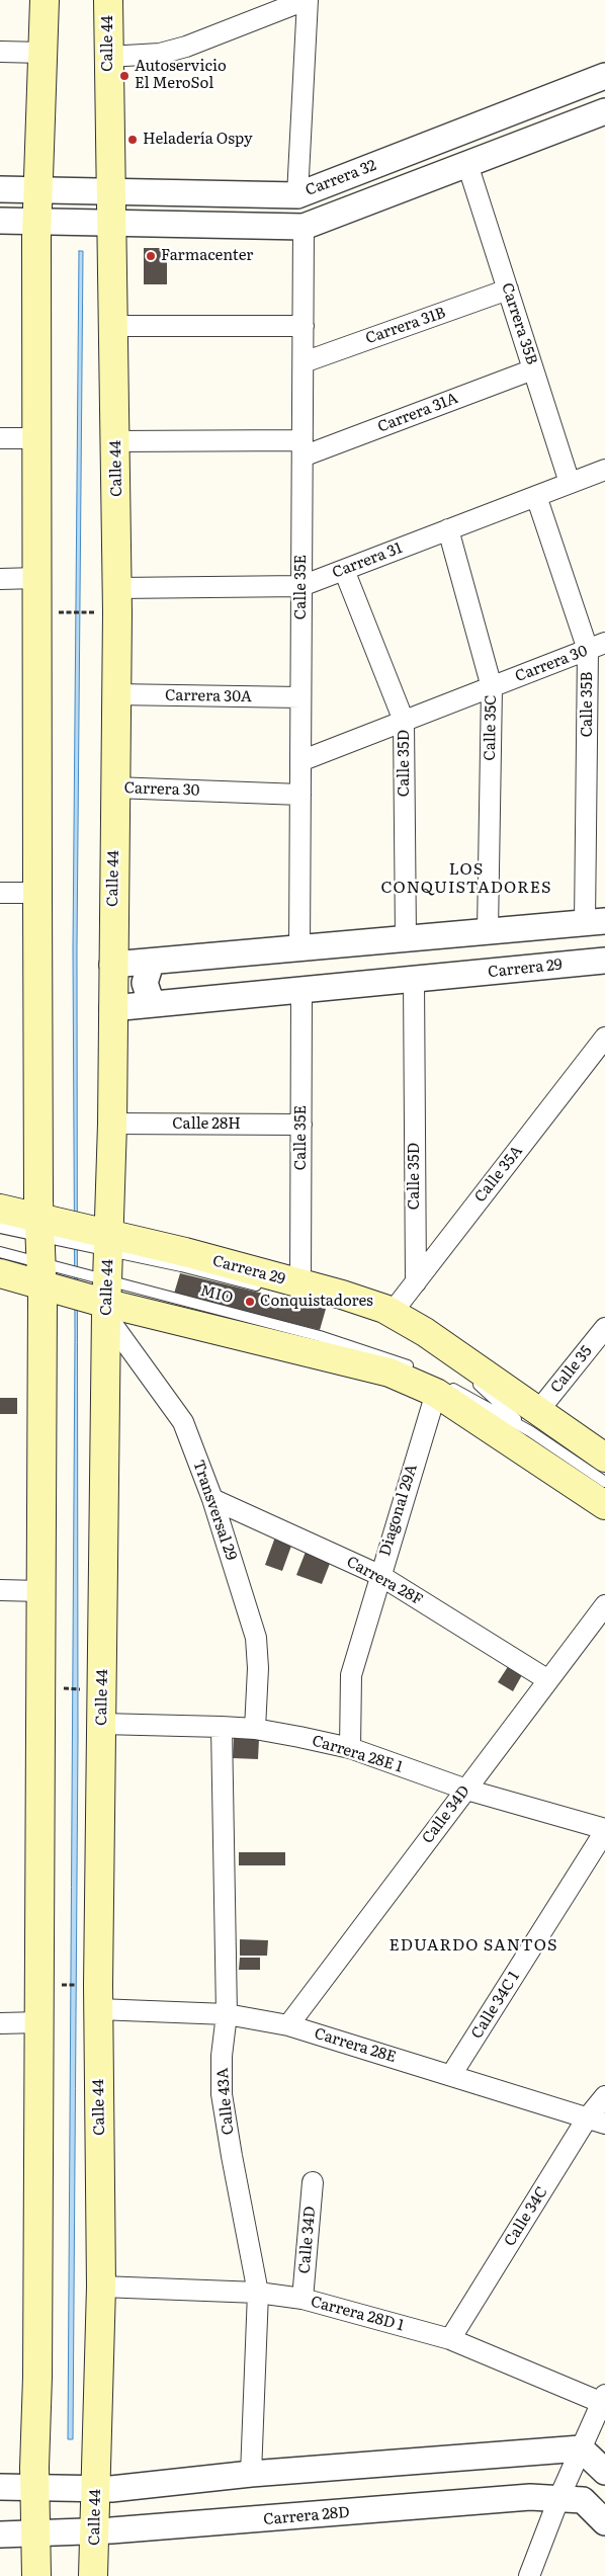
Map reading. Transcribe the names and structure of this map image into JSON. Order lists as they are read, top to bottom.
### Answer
{
  "streets": {
    "main road": ["Calle 44", "Carrera 29"],
    "street": [
      "Carrera 32",
      "Carrera 35B",
      "Carrera 31B",
      "Carrera 31A",
      "Carrera 31",
      "Calle 35E",
      "Carrera 30",
      "Carrera 30A",
      "Calle 35B",
      "Calle 35C",
      "Calle 35D",
      "Calle 28H",
      "Calle 35A",
      "Calle 35",
      "Transversal 29",
      "Diagonal 29A",
      "Carrera 28F",
      "Carrera 28E 1",
      "Calle 34D",
      "Calle 34C 1",
      "Carrera 28E",
      "Calle 43A",
      "Calle 34C",
      "Carrera 28D 1",
      "Carrera 28D"
    ],
    "lane": ["MIO"]
  },
  "crossings": [
    ["Calle 44", "Carrera 32"],
    ["Calle 44", "Carrera 31A"],
    ["Calle 44", "Carrera 31"],
    ["Calle 44", "Carrera 30"],
    ["Calle 44", "Carrera 30A"],
    ["Calle 44", "Carrera 29"],
    ["Calle 44", "Calle 28H"],
    ["Calle 44", "MIO"],
    ["Calle 44", "Transversal 29"],
    ["Calle 44", "Carrera 28E 1"],
    ["Calle 44", "Carrera 28E"],
    ["Calle 44", "Carrera 28D 1"],
    ["Calle 44", "Carrera 28D"],
    ["Carrera 35B", "Carrera 31B"],
    ["Carrera 35B", "Carrera 31A"],
    ["Carrera 35B", "Carrera 31"],
    ["Carrera 31B", "Calle 35E"],
    ["Carrera 31A", "Calle 35E"],
    ["Carrera 31", "Calle 35E"],
    ["Carrera 31", "Calle 35B"],
    ["Carrera 31", "Calle 35C"],
    ["Carrera 31", "Calle 35D"],
    ["Calle 35E", "Carrera 30"],
    ["Calle 35E", "Carrera 30A"],
    ["Calle 35E", "Carrera 29"],
    ["Calle 35E", "Calle 28H"],
    ["Carrera 30", "Calle 35B"],
    ["Carrera 30", "Calle 35C"],
    ["Carrera 30", "Calle 35D"],
    ["Calle 35D", "Carrera 29"],
    ["Calle 35D", "Calle 35A"],
    ["Carrera 29", "Calle 35A"],
    ["Carrera 29", "MIO"],
    ["Carrera 29", "Calle 35"],
    ["Carrera 29", "Transversal 29"],
    ["Carrera 29", "Diagonal 29A"],
    ["MIO", "Transversal 29"],
    ["Transversal 29", "Carrera 28F"],
    ["Transversal 29", "Carrera 28E 1"],
    ["Diagonal 29A", "Carrera 28F"],
    ["Diagonal 29A", "Carrera 28E 1"],
    ["Carrera 28F", "Calle 34D"],
    ["Carrera 28E 1", "Calle 34D"],
    ["Carrera 28E 1", "Calle 34C 1"],
    ["Carrera 28E 1", "Calle 43A"],
    ["Calle 34D", "Carrera 28E"],
    ["Calle 34D", "Carrera 28D 1"],
    ["Calle 34C 1", "Carrera 28E"],
    ["Carrera 28E", "Calle 43A"],
    ["Carrera 28E", "Calle 34C"],
    ["Calle 43A", "Carrera 28D 1"],
    ["Calle 34C", "Carrera 28D 1"]
  ],
  "districts": ["LOS CONQUISTADORES", "EDUARDO SANTOS"],
  "places": [
    "Autoservicio El MeroSol",
    "Heladería Ospy",
    "Farmacenter",
    "Conquistadores"
  ]
}
